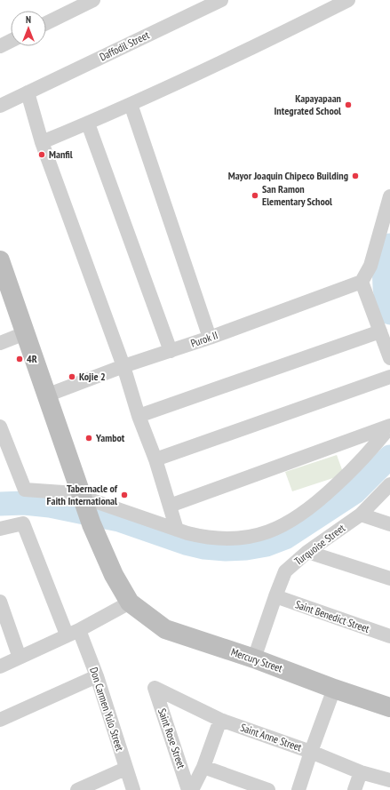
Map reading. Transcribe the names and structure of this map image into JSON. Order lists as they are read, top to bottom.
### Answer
{
  "streets": {
    "street": [
      "Daffodil Street",
      "Purok II",
      "Turquoise Street",
      "Saint Benedict Street",
      "Mercury Street",
      "Don Carmen Yulo Street",
      "Saint Anne Street",
      "Saint Rose Street"
    ]
  },
  "crossings": [
    ["Turquoise Street", "Saint Benedict Street"],
    ["Turquoise Street", "Mercury Street"],
    ["Saint Anne Street", "Saint Rose Street"]
  ],
  "places": [
    "Kapayapaan Integrated School",
    "Manfil",
    "Mayor Joaquin Chipeco Building",
    "San Ramon Elementary School",
    "4R",
    "Kojie 2",
    "Yambot",
    "Tabernacle of Faith International"
  ],
  "north": "top"
}
